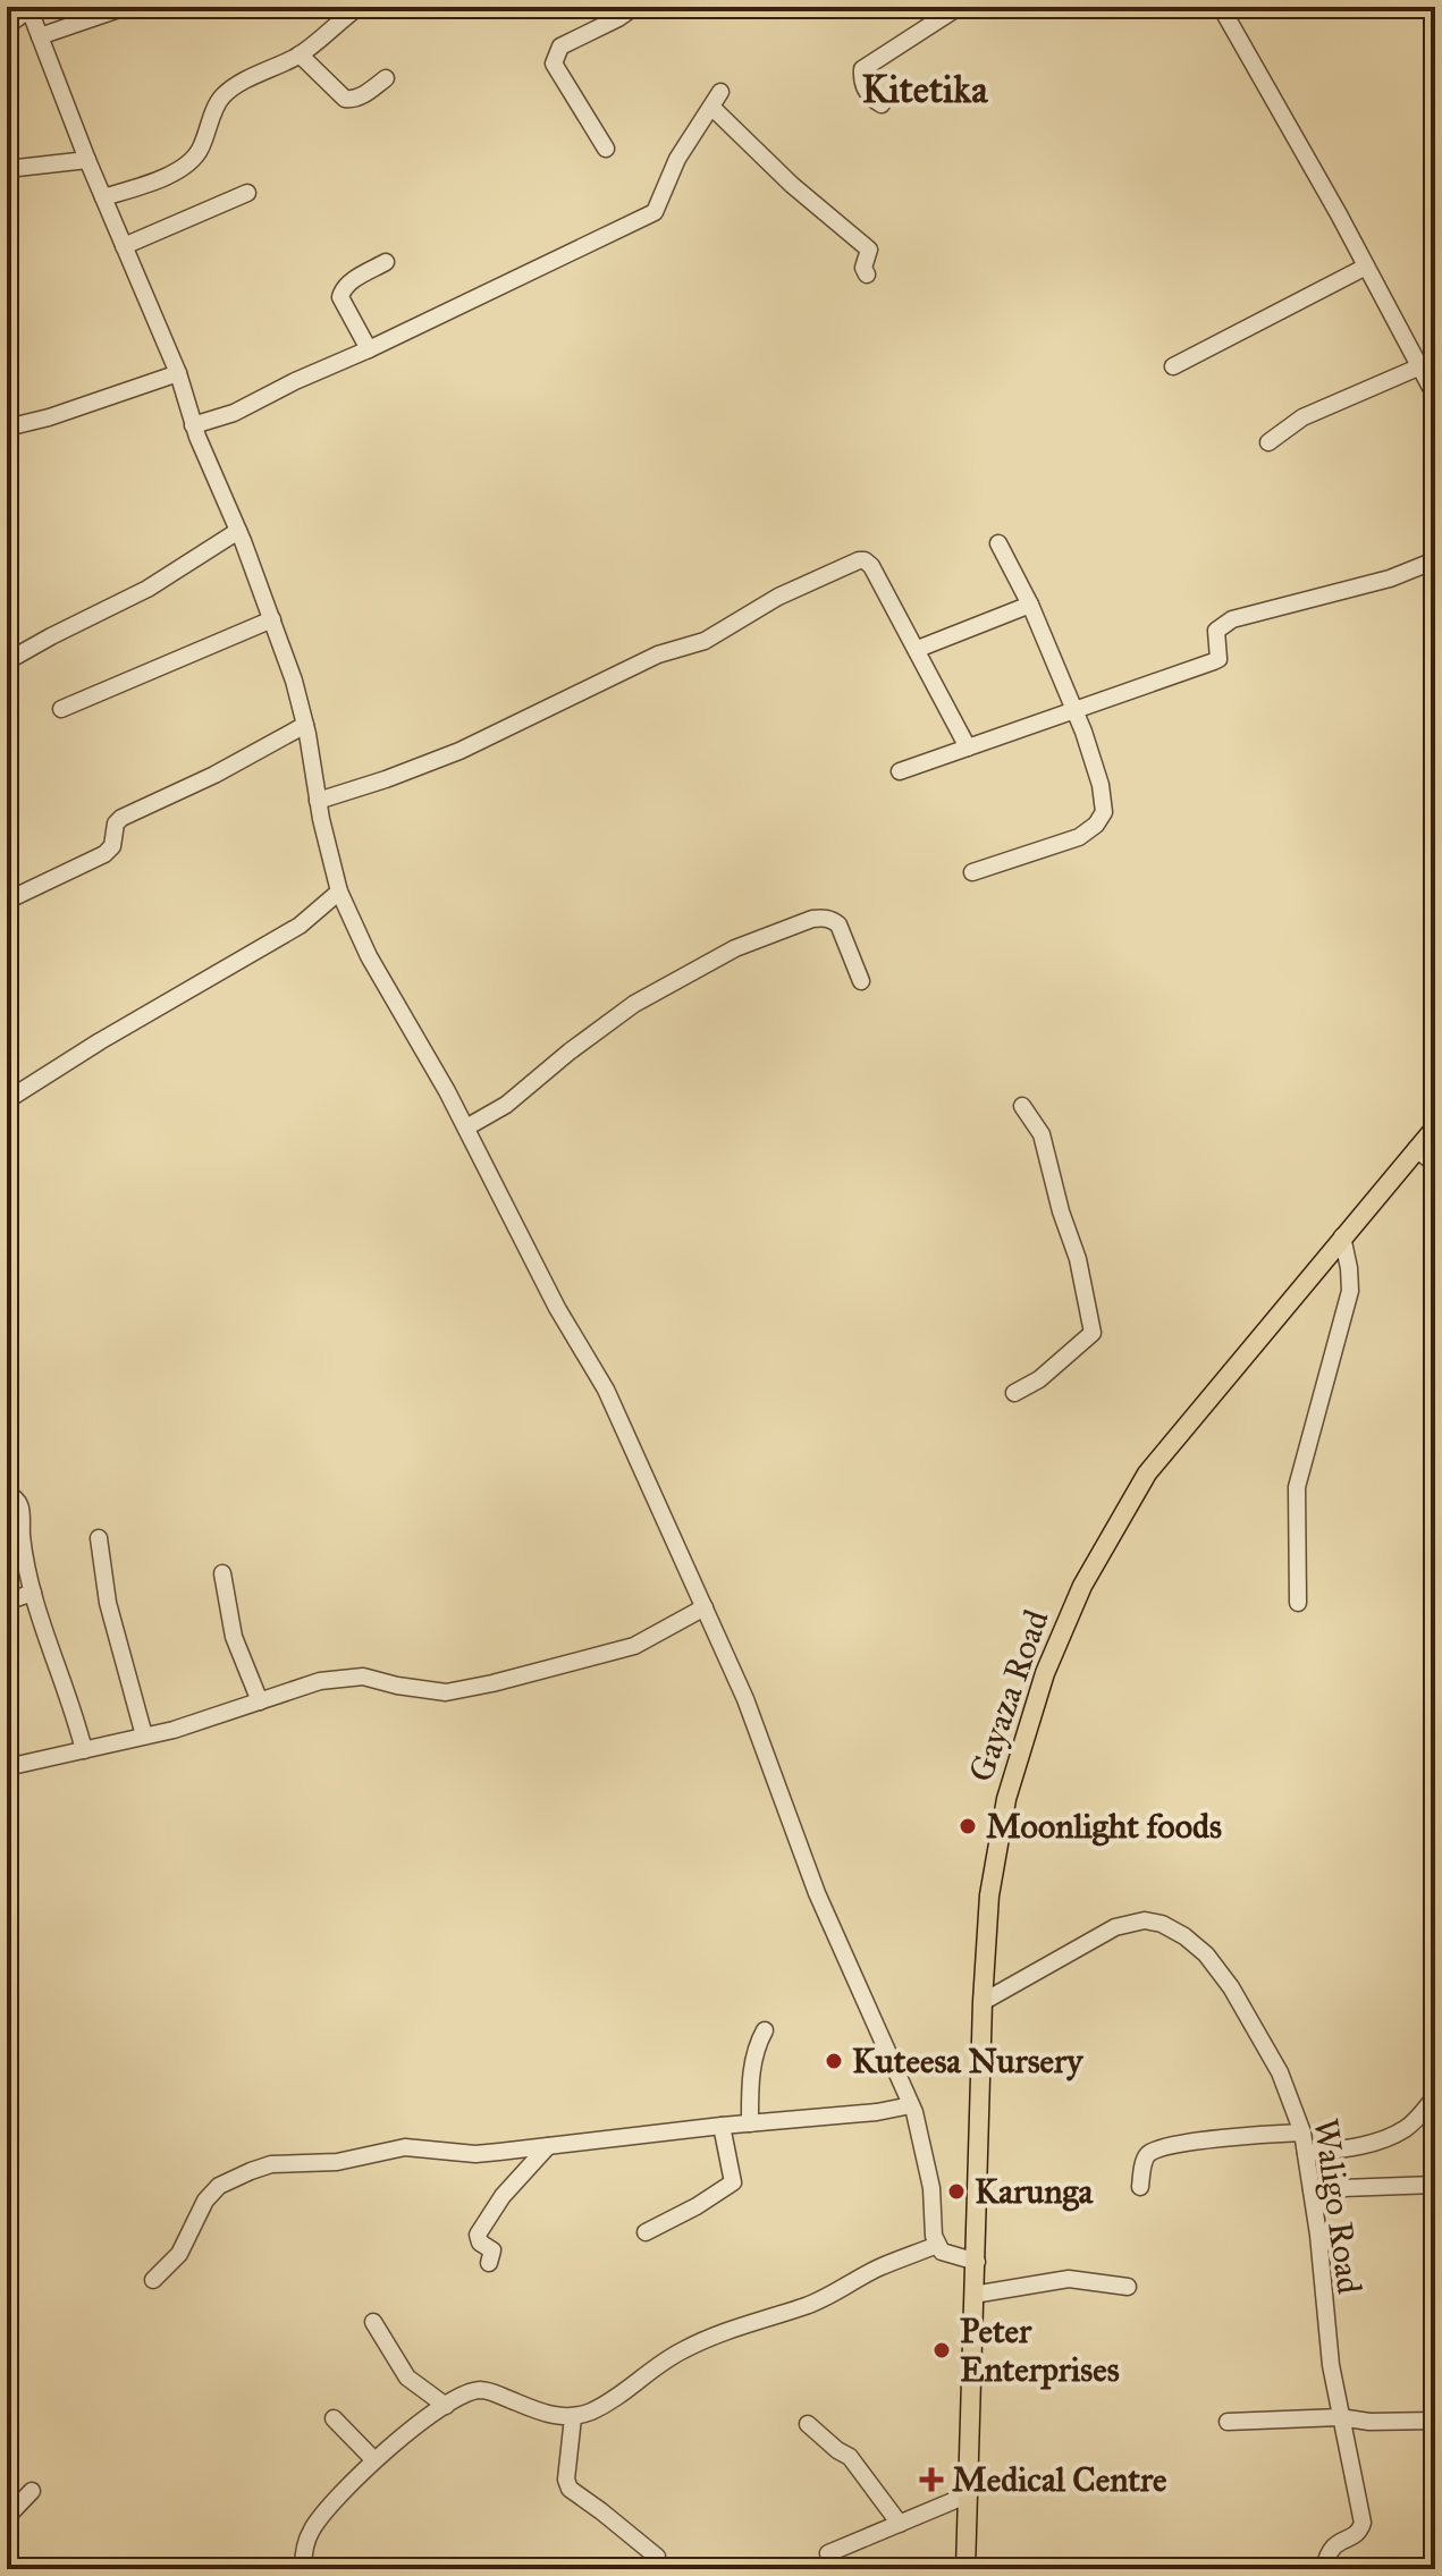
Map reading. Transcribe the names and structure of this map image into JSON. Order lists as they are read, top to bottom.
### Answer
{
  "streets": {
    "main road": ["Gayaza Road"],
    "street": ["Waligo Road"]
  },
  "crossings": [
    ["Gayaza Road", "Waligo Road"]
  ],
  "districts": ["Kitetika"],
  "places": {
    "other": [
      "Moonlight foods",
      "Kuteesa Nursery",
      "Karunga",
      "Peter Enterprises"
    ],
    "health": ["Medical Centre"]
  }
}
